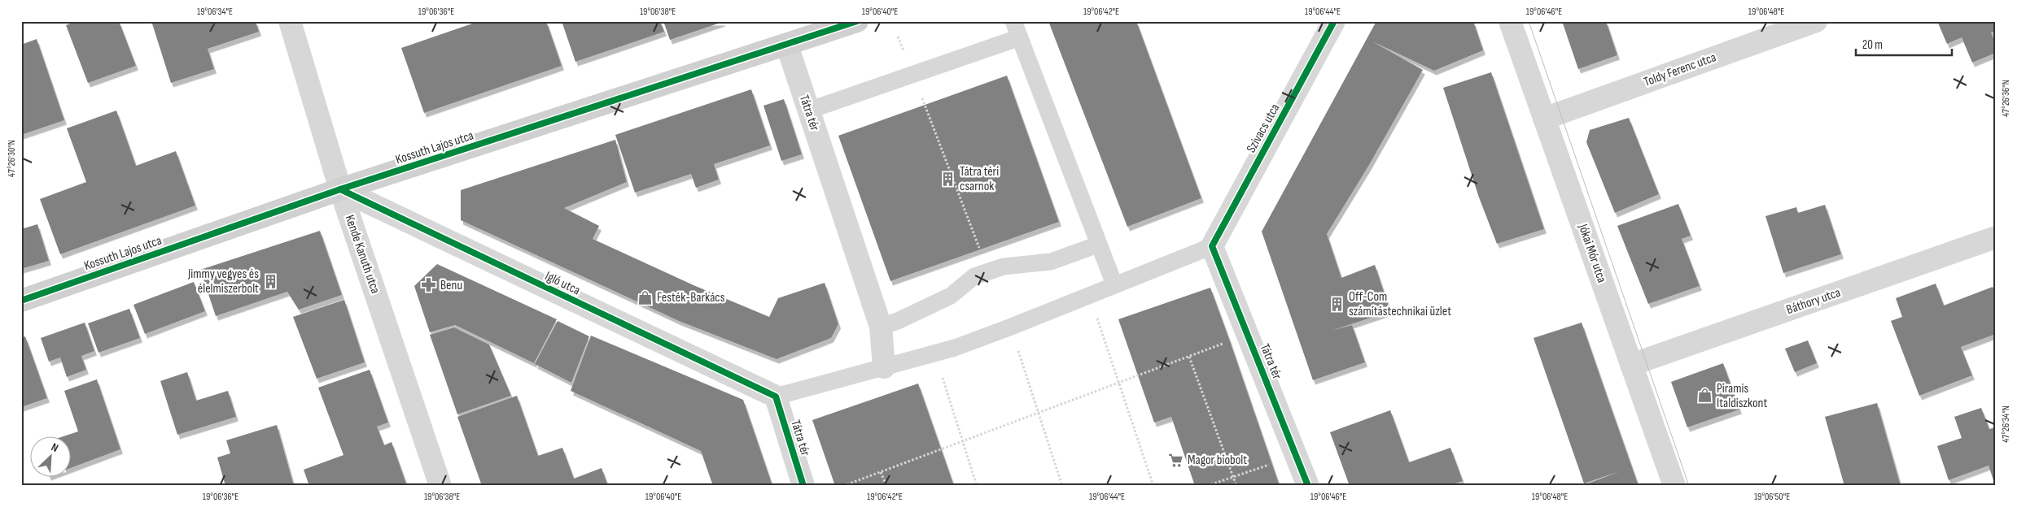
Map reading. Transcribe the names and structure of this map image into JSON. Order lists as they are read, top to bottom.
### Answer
{
  "streets": {
    "street": [
      "Toldy Ferenc utca",
      "Tátra tér",
      "Szivacs utca",
      "Kossuth Lajos utca",
      "Jókai Mór utca",
      "Kende Kanuth utca",
      "Igló utca",
      "Báthory utca"
    ]
  },
  "crossings": [
    ["Toldy Ferenc utca", "Jókai Mór utca"],
    ["Tátra tér", "Szivacs utca"],
    ["Tátra tér", "Kossuth Lajos utca"],
    ["Tátra tér", "Igló utca"],
    ["Kossuth Lajos utca", "Kende Kanuth utca"],
    ["Kossuth Lajos utca", "Igló utca"],
    ["Jókai Mór utca", "Báthory utca"],
    ["Kende Kanuth utca", "Igló utca"]
  ],
  "places": {
    "building": ["Tátra téri csarnok", "Jimmy vegyes és élelmiszerbolt", "Off-Com számítástechnikai üzlet"],
    "pharmacy": ["Benu"],
    "shop": ["Festék-Barkács", "Piramis Italdiszkont"],
    "supermarket": ["Magor biobolt"]
  },
  "scale_bar": "20 m",
  "north": "top right",
  "coordinates": [
    "19°06'34\"E",
    "19°06'36\"E",
    "19°06'38\"E",
    "19°06'40\"E",
    "19°06'42\"E",
    "19°06'44\"E",
    "19°06'46\"E",
    "19°06'48\"E",
    "47°26'36\"N",
    "47°26'30\"N",
    "47°26'34\"N",
    "19°06'50\"E"
  ]
}
